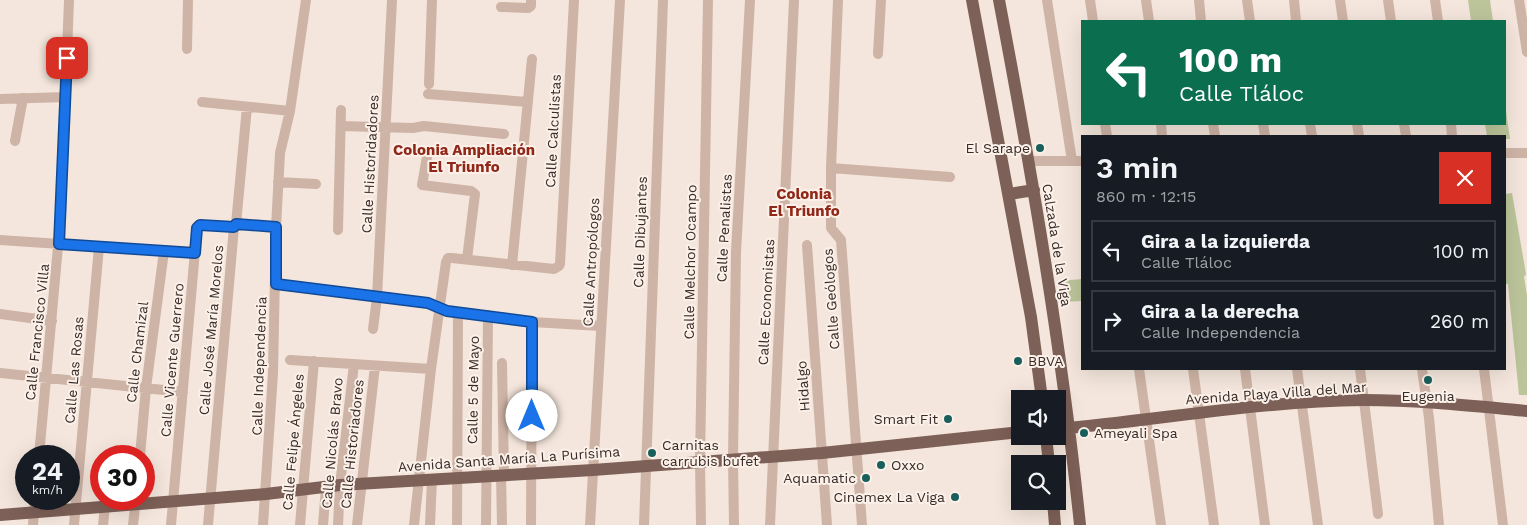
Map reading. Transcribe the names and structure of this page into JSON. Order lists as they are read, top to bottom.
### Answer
{
  "streets": {
    "main road": ["Calzada de la Viga", "Avenida Playa Villa del Mar", "Avenida Santa María La Purísima"],
    "street": [
      "Calle Calculistas",
      "Calle Historidadores",
      "Calle Penalistas",
      "Calle Dibujantes",
      "Calle Antropólogos",
      "Calle Melchor Ocampo",
      "Calle Geólogos",
      "Calle Economistas",
      "Calle José María Morelos",
      "Calle Francisco Villa",
      "Calle Chamizal",
      "Calle Vicente Guerrero",
      "Calle Independencia",
      "Calle Las Rosas",
      "Hidalgo",
      "Calle 5 de Mayo",
      "Calle Felipe Ángeles",
      "Calle Nicolás Bravo",
      "Calle Historiadores"
    ]
  },
  "crossings": [
    ["Calle Penalistas", "Avenida Santa María La Purísima"],
    ["Calle Dibujantes", "Avenida Santa María La Purísima"],
    ["Calle Antropólogos", "Avenida Santa María La Purísima"],
    ["Calle Melchor Ocampo", "Avenida Santa María La Purísima"],
    ["Calle Geólogos", "Avenida Santa María La Purísima"],
    ["Calle Economistas", "Avenida Santa María La Purísima"],
    ["Calle José María Morelos", "Calle Vicente Guerrero"],
    ["Calle José María Morelos", "Avenida Santa María La Purísima"],
    ["Calle Vicente Guerrero", "Avenida Santa María La Purísima"],
    ["Calle Independencia", "Avenida Santa María La Purísima"],
    ["Hidalgo", "Avenida Santa María La Purísima"],
    ["Calle 5 de Mayo", "Avenida Santa María La Purísima"],
    ["Calle Felipe Ángeles", "Avenida Santa María La Purísima"],
    ["Calle Nicolás Bravo", "Avenida Santa María La Purísima"],
    ["Calle Historiadores", "Avenida Santa María La Purísima"]
  ],
  "districts": ["Colonia Ampliación El Triunfo", "Colonia El Triunfo"],
  "places": [
    "El Sarape",
    "BBVA",
    "Eugenia",
    "Smart Fit",
    "Ameyali Spa",
    "Carnitas carrubis bufet",
    "Oxxo",
    "Aquamatic",
    "Cinemex La Viga"
  ],
  "page": {
    "turn": ["100 m", "Calle Tláloc"],
    "heading": ["3 min", "860 m · 12:15"],
    "list": [
      {
        "name": "Gira a la izquierda",
        "note": "Calle Tláloc",
        "value": "100 m"
      },
      {
        "name": "Gira a la derecha",
        "note": "Calle Independencia",
        "value": "260 m"
      }
    ],
    "speed": "24 km/h",
    "limit": "30"
  }
}
